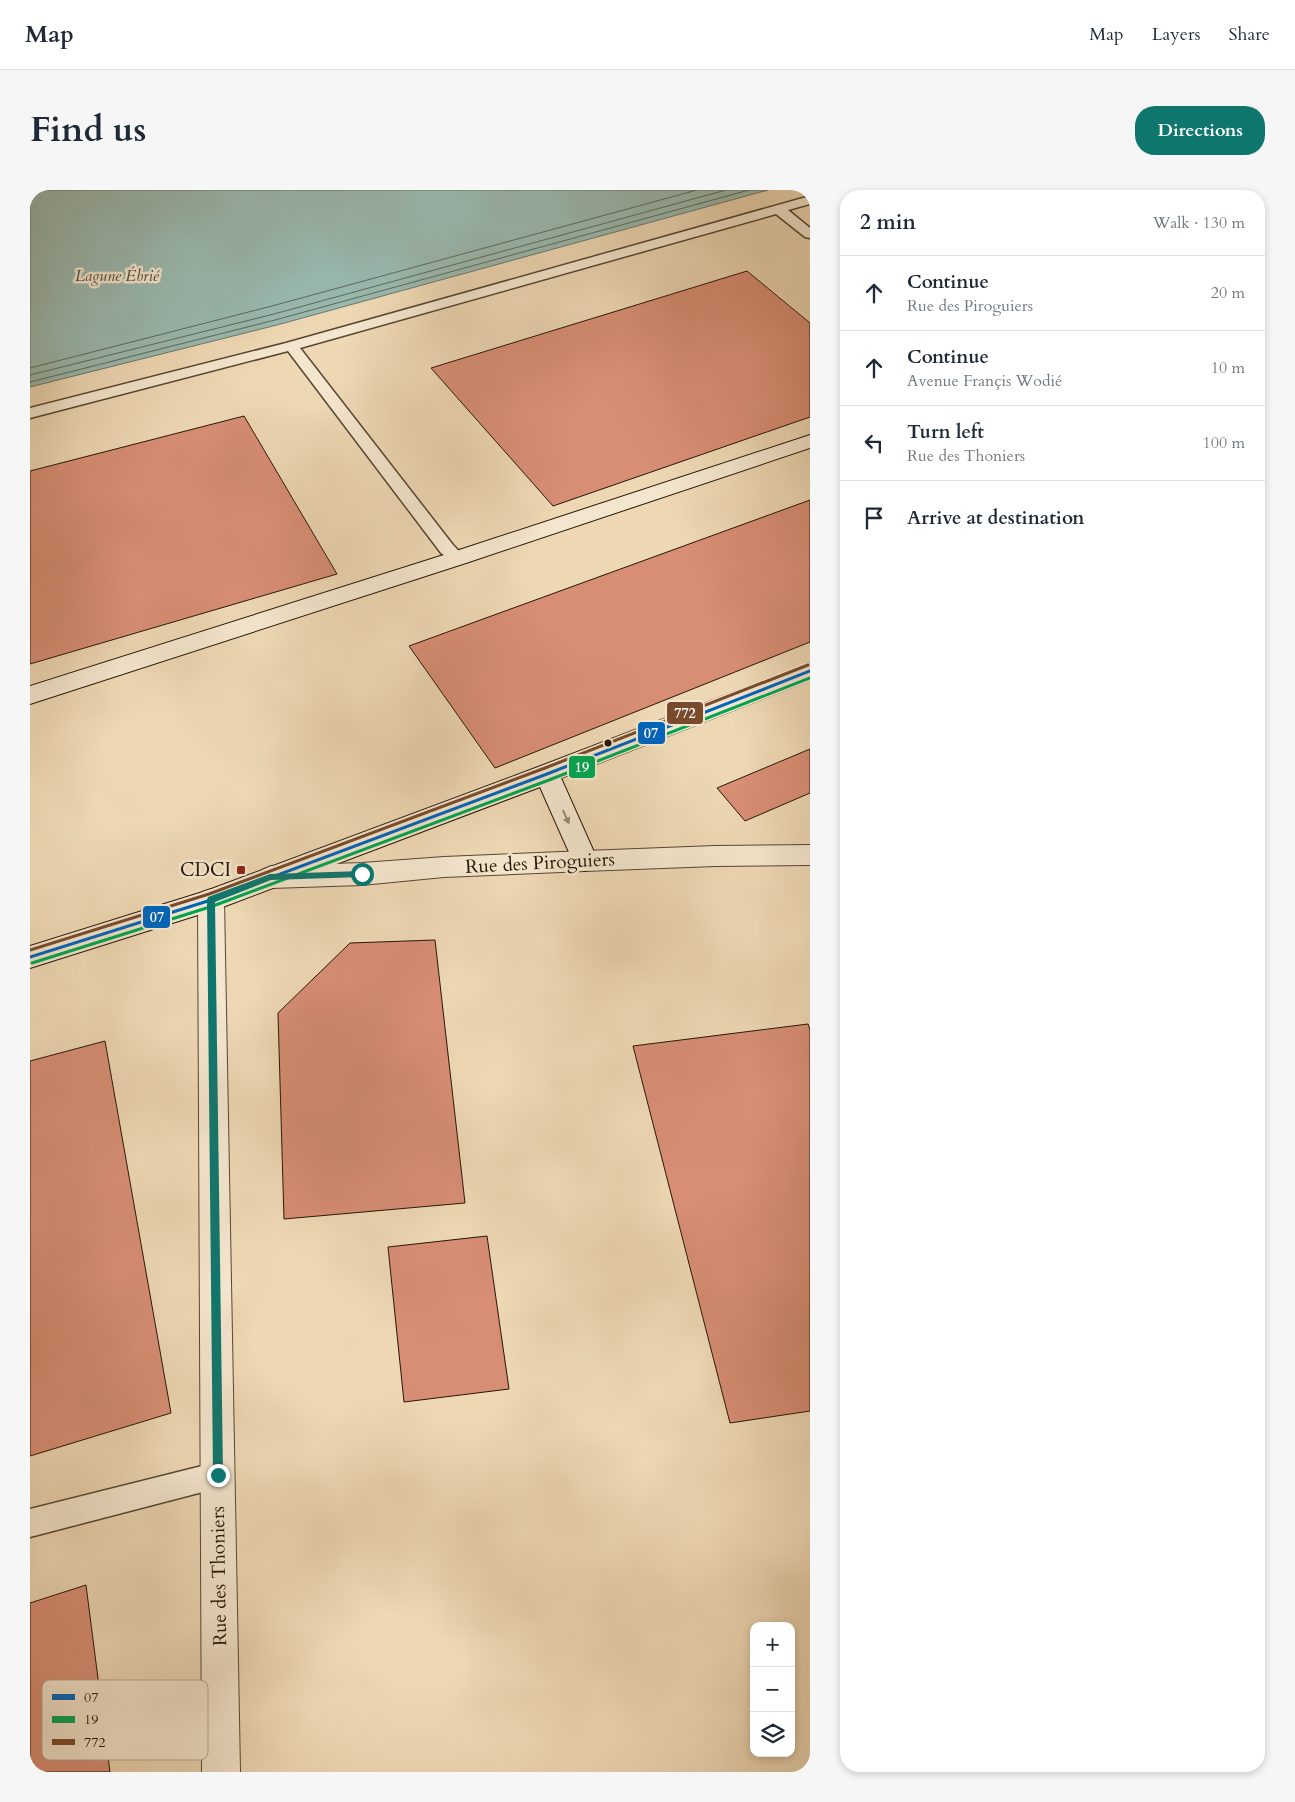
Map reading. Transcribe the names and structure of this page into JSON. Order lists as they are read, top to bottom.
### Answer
{
  "streets": {
    "street": ["Rue des Piroguiers", "Rue des Thoniers"]
  },
  "water": ["Lagune Ébrié"],
  "places": {
    "transit": ["CDCI"]
  },
  "lines": ["transit line 772", "transit line 07", "transit line 19"],
  "legend": ["07", "19", "772"],
  "page": {
    "header": "Map",
    "nav": ["Map", "Layers", "Share"],
    "title": "Find us",
    "buttons": "Directions",
    "heading": ["2 min", "Walk · 130 m"],
    "list": [
      ["Continue", "Rue des Piroguiers", "20 m"],
      ["Continue", "Avenue Françis Wodié", "10 m"],
      ["Turn left", "Rue des Thoniers", "100 m"],
      "Arrive at destination"
    ],
    "map_buttons": ["+", "−"]
  }
}
